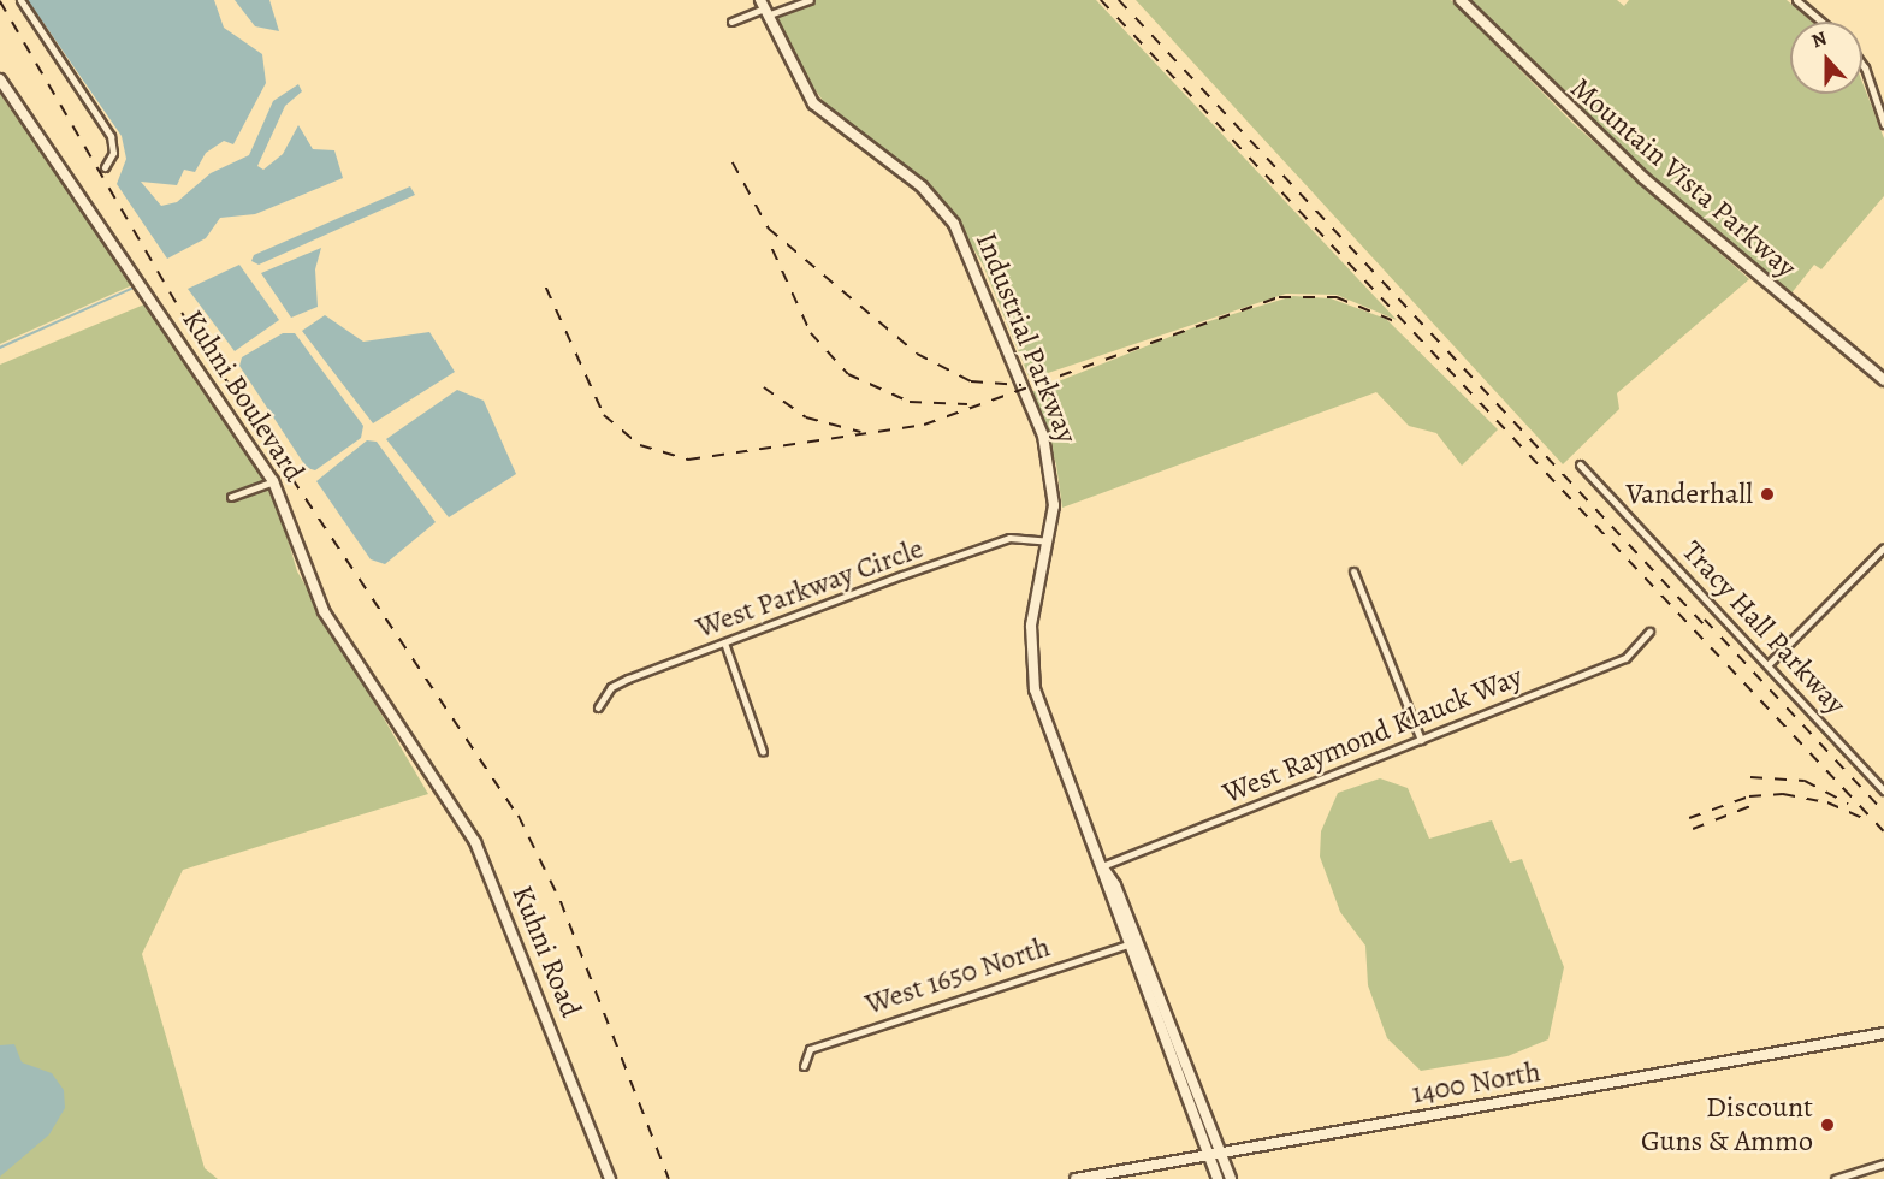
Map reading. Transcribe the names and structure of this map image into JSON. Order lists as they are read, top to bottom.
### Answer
{
  "streets": {
    "street": [
      "Mountain Vista Parkway",
      "Industrial Parkway",
      "Kuhni Boulevard",
      "West Parkway Circle",
      "Tracy Hall Parkway",
      "West Raymond Klauck Way",
      "Kuhni Road",
      "West 1650 North",
      "1400 North"
    ]
  },
  "crossings": [
    ["Industrial Parkway", "West Parkway Circle"],
    ["Kuhni Boulevard", "Kuhni Road"]
  ],
  "places": ["Vanderhall", "Discount Guns & Ammo"],
  "north": "top"
}
